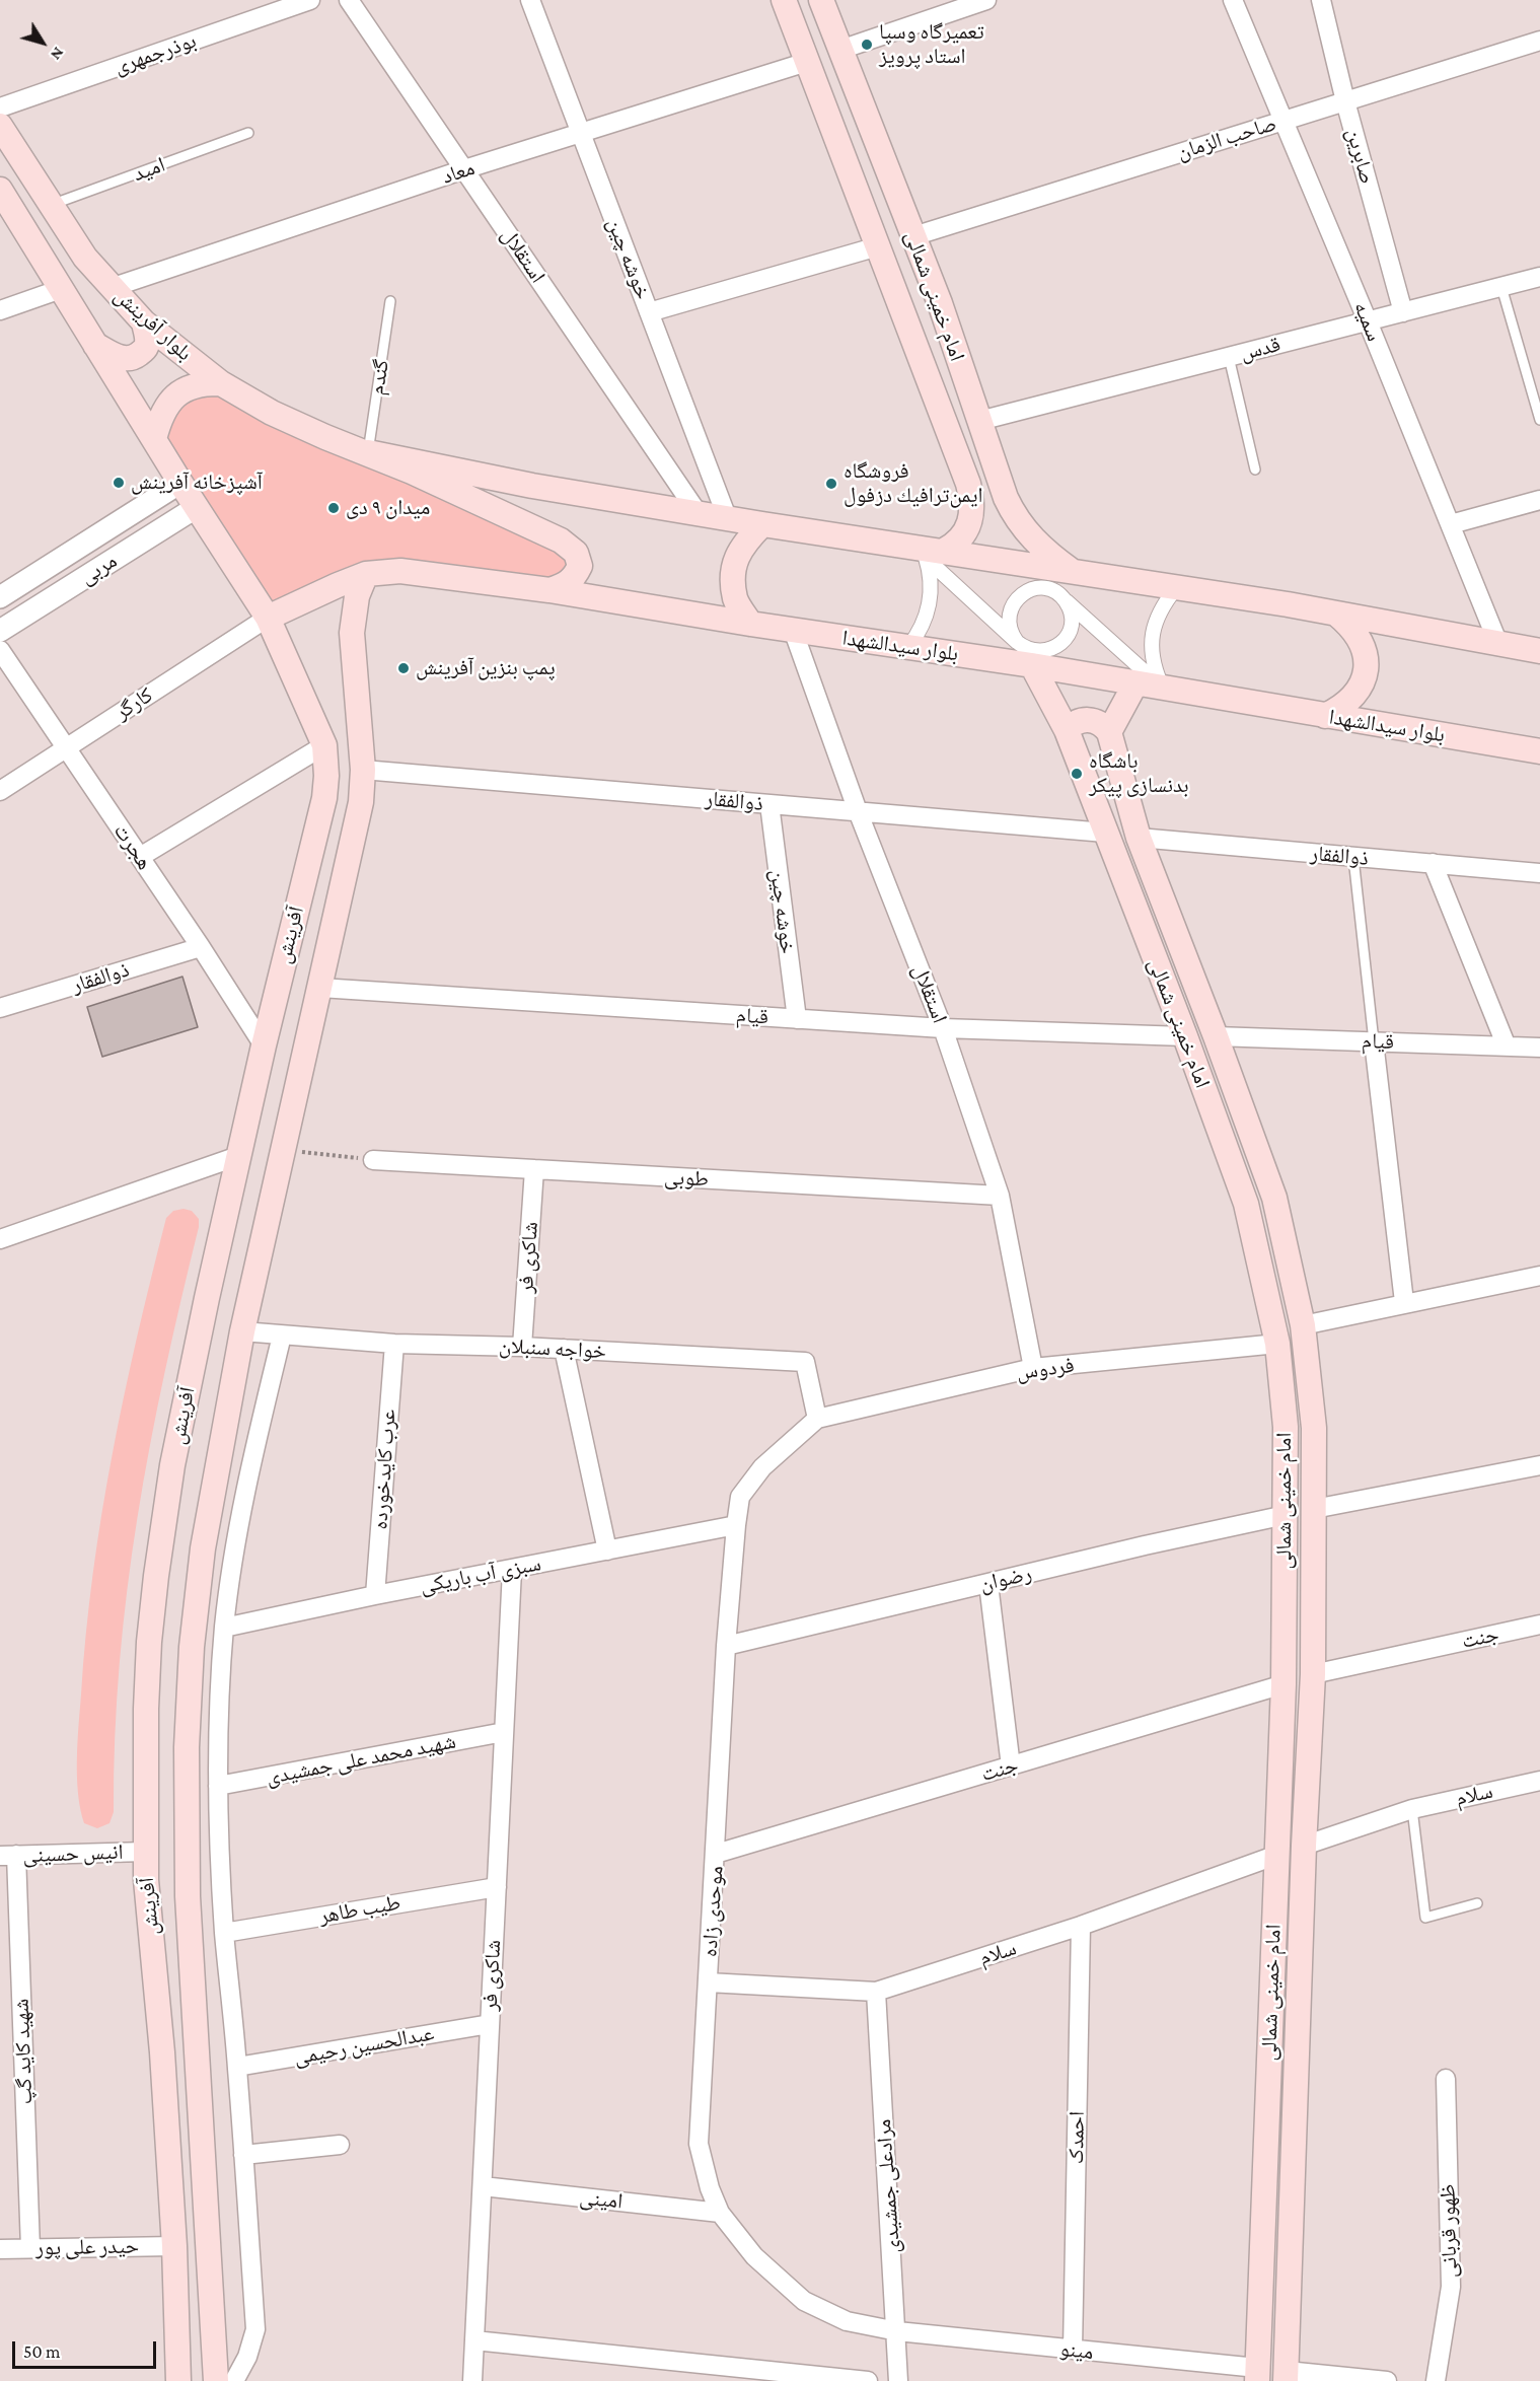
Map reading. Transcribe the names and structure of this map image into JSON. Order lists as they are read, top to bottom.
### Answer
{
  "streets": {
    "main road": [
      "امام خمینی شمالی",
      "بلوار آفرینش",
      "بلوار سیدالشهدا",
      "آفرینش"
    ],
    "street": [
      "بوذرجمهری",
      "صاحب الزمان",
      "صابرین",
      "معاد",
      "استقلال",
      "خوشه چین",
      "سمیه",
      "قدس",
      "مربی",
      "کارگر",
      "ذوالفقار",
      "هجرت",
      "قیام",
      "طوبی",
      "شاکری فر",
      "خواجه سنبلان",
      "فردوس",
      "عرب کایدخورده",
      "سبزی آب باریکی",
      "رضوان",
      "جنت",
      "شهید محمد علی جمشیدی",
      "سلام",
      "انیس حسینی",
      "طیب طاهر",
      "موحدی زاده",
      "عبدالحسین رحیمی",
      "شهید کاید گپ",
      "احمدک",
      "مرادعلی جمشیدی",
      "امینی",
      "ظهور قربانی",
      "حیدر علی پور",
      "مینو"
    ],
    "lane": ["امید", "گندم"]
  },
  "crossings": [
    ["صاحب الزمان", "صابرین"],
    ["صاحب الزمان", "امام خمینی شمالی"],
    ["صاحب الزمان", "سمیه"],
    ["صابرین", "قدس"],
    ["امید", "بلوار آفرینش"],
    ["معاد", "استقلال"],
    ["معاد", "خوشه چین"],
    ["معاد", "امام خمینی شمالی"],
    ["معاد", "بلوار آفرینش"],
    ["استقلال", "بلوار سیدالشهدا"],
    ["استقلال", "ذوالفقار"],
    ["استقلال", "قیام"],
    ["استقلال", "طوبی"],
    ["استقلال", "فردوس"],
    ["خوشه چین", "ذوالفقار"],
    ["خوشه چین", "قیام"],
    ["امام خمینی شمالی", "قدس"],
    ["امام خمینی شمالی", "بلوار سیدالشهدا"],
    ["امام خمینی شمالی", "ذوالفقار"],
    ["امام خمینی شمالی", "قیام"],
    ["امام خمینی شمالی", "فردوس"],
    ["امام خمینی شمالی", "رضوان"],
    ["امام خمینی شمالی", "جنت"],
    ["امام خمینی شمالی", "سلام"],
    ["امام خمینی شمالی", "مینو"],
    ["سمیه", "قدس"],
    ["بلوار آفرینش", "گندم"],
    ["مربی", "آفرینش"],
    ["بلوار سیدالشهدا", "کارگر"],
    ["بلوار سیدالشهدا", "آفرینش"],
    ["کارگر", "هجرت"],
    ["کارگر", "آفرینش"],
    ["ذوالفقار", "هجرت"],
    ["ذوالفقار", "آفرینش"],
    ["هجرت", "آفرینش"],
    ["آفرینش", "قیام"],
    ["آفرینش", "خواجه سنبلان"],
    ["آفرینش", "انیس حسینی"],
    ["آفرینش", "حیدر علی پور"],
    ["طوبی", "شاکری فر"],
    ["شاکری فر", "خواجه سنبلان"],
    ["شاکری فر", "سبزی آب باریکی"],
    ["شاکری فر", "شهید محمد علی جمشیدی"],
    ["شاکری فر", "طیب طاهر"],
    ["شاکری فر", "عبدالحسین رحیمی"],
    ["شاکری فر", "امینی"],
    ["خواجه سنبلان", "فردوس"],
    ["خواجه سنبلان", "عرب کایدخورده"],
    ["خواجه سنبلان", "موحدی زاده"],
    ["فردوس", "موحدی زاده"],
    ["عرب کایدخورده", "سبزی آب باریکی"],
    ["سبزی آب باریکی", "موحدی زاده"],
    ["رضوان", "موحدی زاده"],
    ["جنت", "موحدی زاده"],
    ["سلام", "موحدی زاده"],
    ["سلام", "احمدک"],
    ["سلام", "مرادعلی جمشیدی"],
    ["انیس حسینی", "شهید کاید گپ"],
    ["موحدی زاده", "مرادعلی جمشیدی"],
    ["موحدی زاده", "امینی"],
    ["موحدی زاده", "مینو"],
    ["شهید کاید گپ", "حیدر علی پور"],
    ["احمدک", "مینو"],
    ["مرادعلی جمشیدی", "مینو"]
  ],
  "places": [
    "تعمیرگاه وسپا استاد پرویز",
    "آشپزخانه آفرینش",
    "فروشگاه ايمن‌ترافيك دزفول",
    "میدان ۹ دی",
    "پمپ بنزین آفرینش",
    "باشگاه بدنسازی پیکر"
  ],
  "scale_bar": "50 m",
  "north": "bottom right"
}
